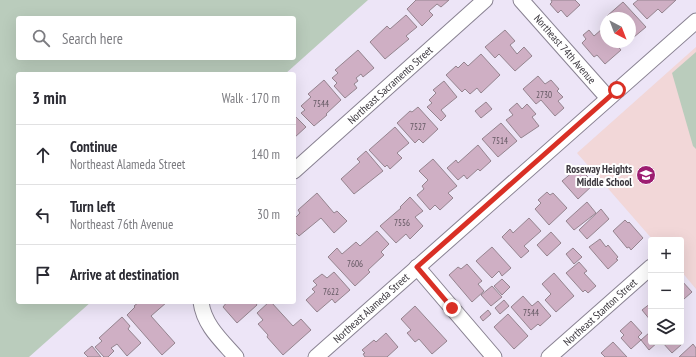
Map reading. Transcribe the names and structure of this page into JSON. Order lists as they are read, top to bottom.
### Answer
{
  "streets": {
    "street": [
      "Northeast 74th Avenue",
      "Northeast Sacramento Street",
      "Northeast Alameda Street",
      "Northeast Stanton Street"
    ]
  },
  "crossings": [
    ["Northeast 74th Avenue", "Northeast Alameda Street"]
  ],
  "places": {
    "school or university": ["Roseway Heights Middle School"]
  },
  "house_numbers": [
    "2730",
    "7544",
    "7527",
    "7514",
    "7556",
    "7606",
    "7622",
    "7544"
  ],
  "north": "bottom right",
  "page": {
    "search": "Search here",
    "heading": ["3 min", "Walk · 170 m"],
    "list": [
      ["Continue", "Northeast Alameda Street", "140 m"],
      ["Turn left", "Northeast 76th Avenue", "30 m"],
      "Arrive at destination"
    ],
    "map_buttons": ["+", "−"]
  }
}
